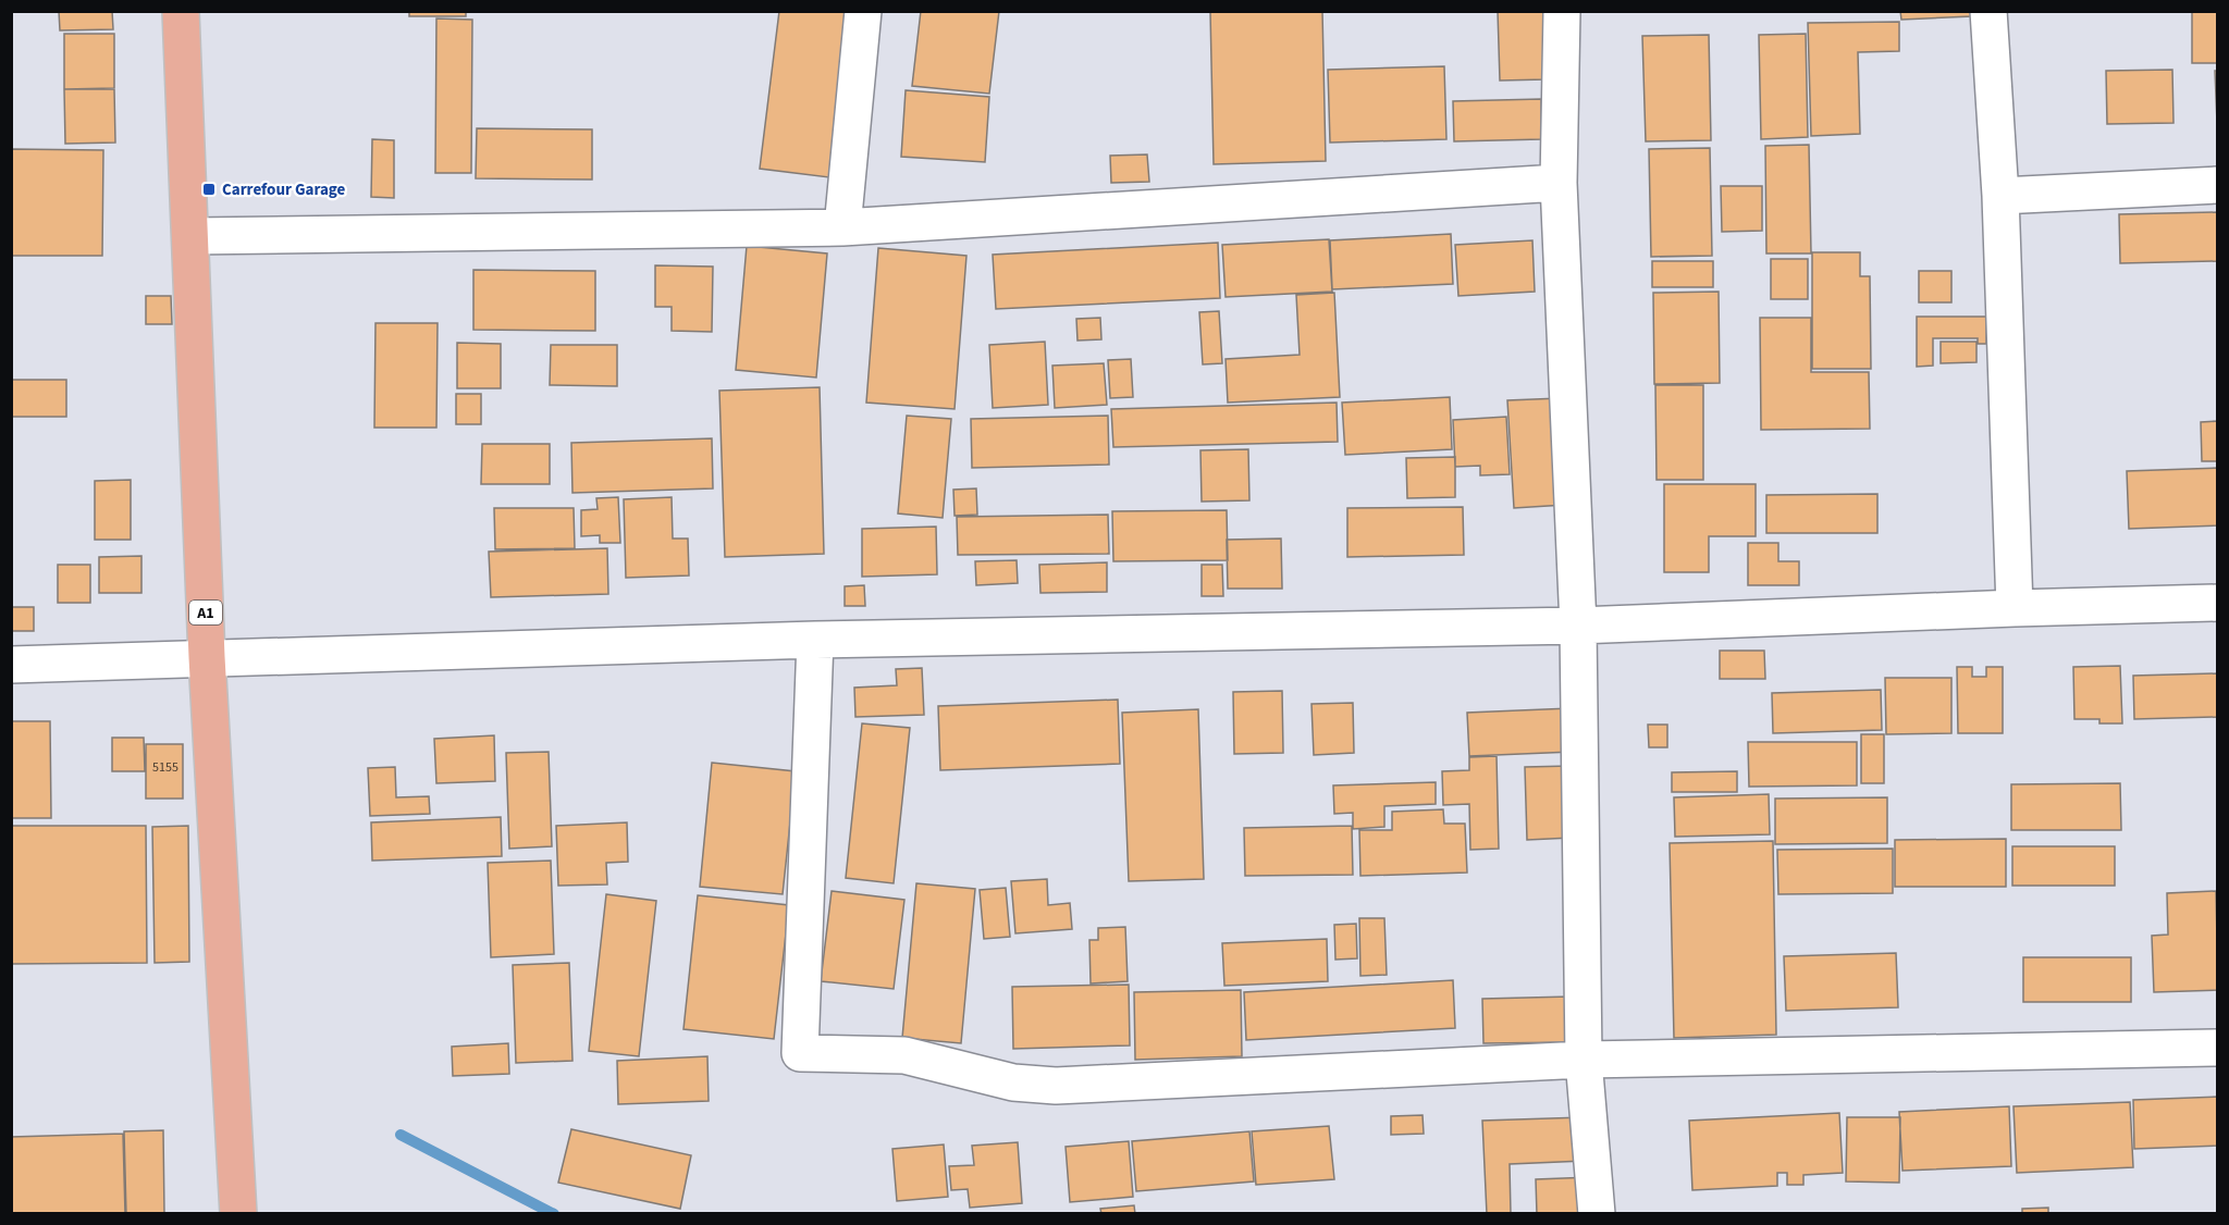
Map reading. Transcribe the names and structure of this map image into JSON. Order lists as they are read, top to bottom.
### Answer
{
  "streets": {
    "main road": ["A1"]
  },
  "places": {
    "transit": ["Carrefour Garage"]
  },
  "house_numbers": ["5155"]
}
